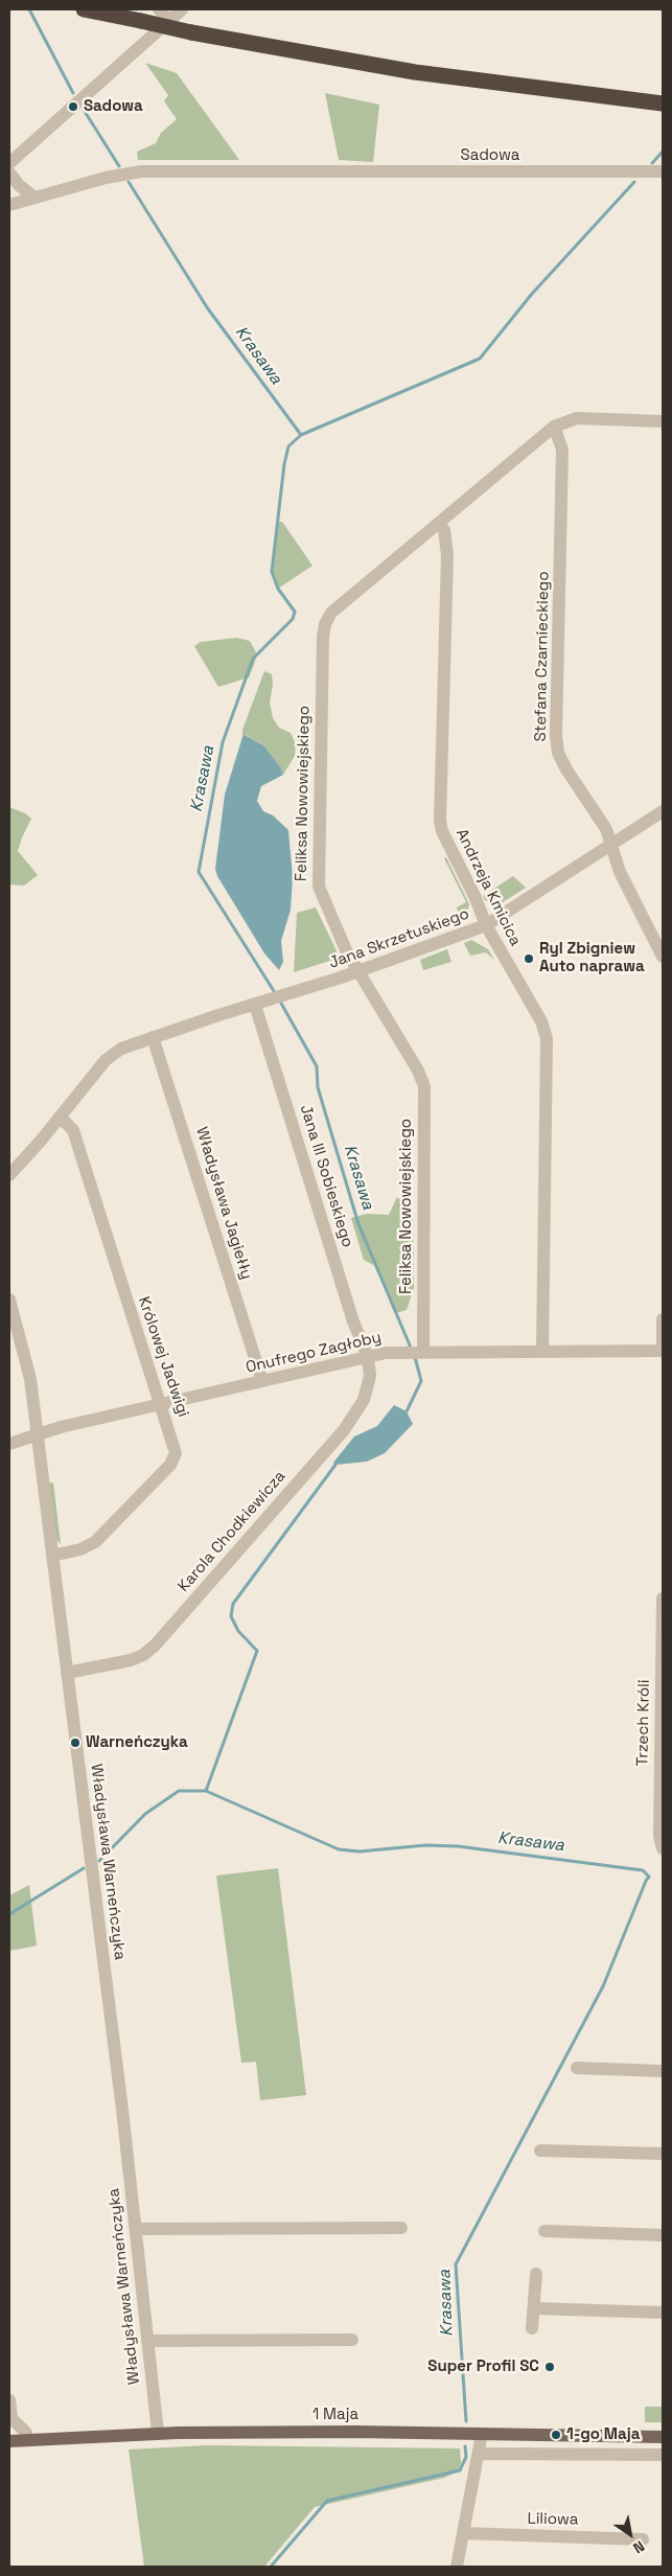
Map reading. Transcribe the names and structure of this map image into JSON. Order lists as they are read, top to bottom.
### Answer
{
  "streets": {
    "main road": ["1 Maja"],
    "street": [
      "Sadowa",
      "Stefana Czarnieckiego",
      "Feliksa Nowowiejskiego",
      "Andrzeja Kmicica",
      "Jana Skrzetuskiego",
      "Jana III Sobieskiego",
      "Władysława Jagiełły",
      "Onufrego Zagłoby",
      "Królowej Jadwigi",
      "Karola Chodkiewicza",
      "Trzech Króli",
      "Władysława Warneńczyka",
      "Liliowa"
    ]
  },
  "crossings": [
    ["Stefana Czarnieckiego", "Feliksa Nowowiejskiego"],
    ["Stefana Czarnieckiego", "Jana Skrzetuskiego"],
    ["Feliksa Nowowiejskiego", "Andrzeja Kmicica"],
    ["Feliksa Nowowiejskiego", "Jana Skrzetuskiego"],
    ["Feliksa Nowowiejskiego", "Onufrego Zagłoby"],
    ["Andrzeja Kmicica", "Jana Skrzetuskiego"],
    ["Andrzeja Kmicica", "Onufrego Zagłoby"],
    ["Jana Skrzetuskiego", "Jana III Sobieskiego"],
    ["Jana Skrzetuskiego", "Władysława Jagiełły"],
    ["Jana III Sobieskiego", "Onufrego Zagłoby"],
    ["Jana III Sobieskiego", "Karola Chodkiewicza"],
    ["Władysława Jagiełły", "Onufrego Zagłoby"],
    ["Onufrego Zagłoby", "Królowej Jadwigi"],
    ["Onufrego Zagłoby", "Karola Chodkiewicza"],
    ["Onufrego Zagłoby", "Władysława Warneńczyka"],
    ["Królowej Jadwigi", "Władysława Warneńczyka"],
    ["Karola Chodkiewicza", "Władysława Warneńczyka"],
    ["Władysława Warneńczyka", "1 Maja"]
  ],
  "water": ["Krasawa"],
  "places": [
    "Sadowa",
    "Ryl Zbigniew Auto naprawa",
    "Warneńczyka",
    "Super Profil SC",
    "1-go Maja"
  ],
  "north": "bottom right"
}
